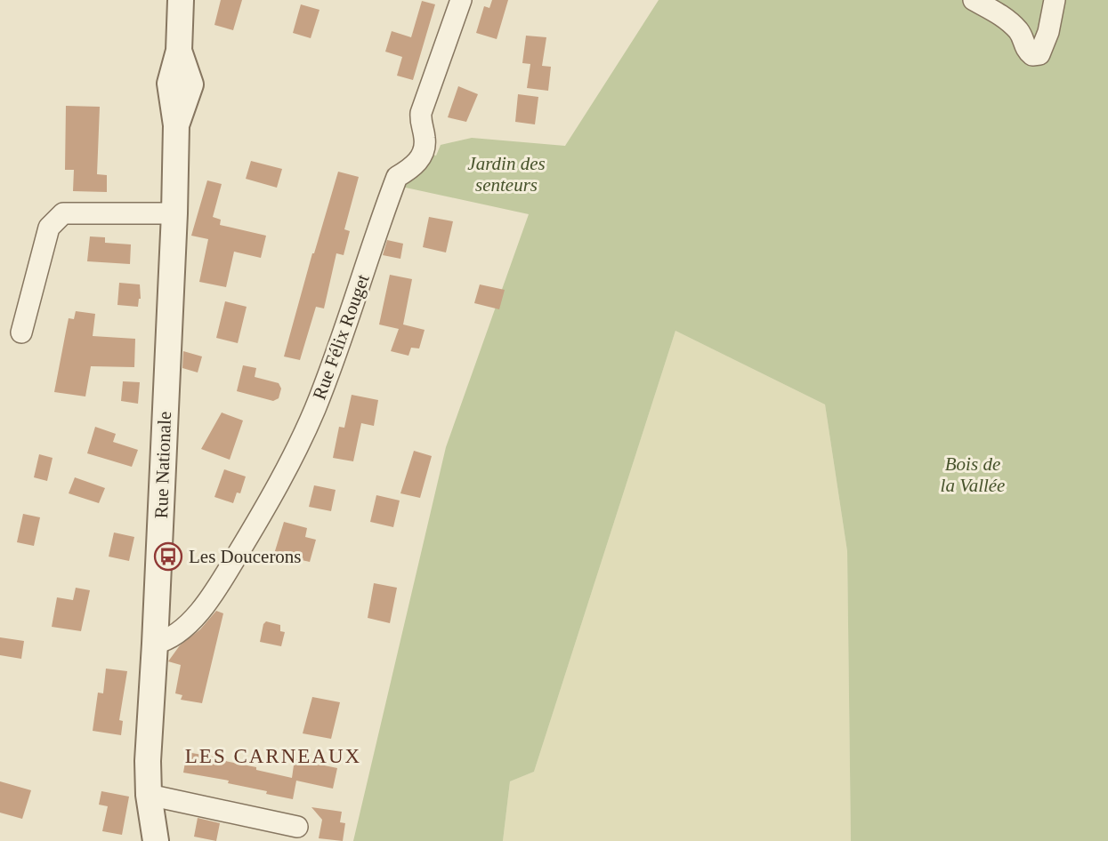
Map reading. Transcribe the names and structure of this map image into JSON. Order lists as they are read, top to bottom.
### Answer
{
  "streets": {
    "street": ["Rue Félix Rouget", "Rue Nationale"]
  },
  "crossings": [
    ["Rue Félix Rouget", "Rue Nationale"]
  ],
  "districts": ["LES CARNEAUX"],
  "parks": ["Jardin des senteurs", "Bois de la Vallée"],
  "places": {
    "bus stop": ["Les Doucerons"]
  }
}
